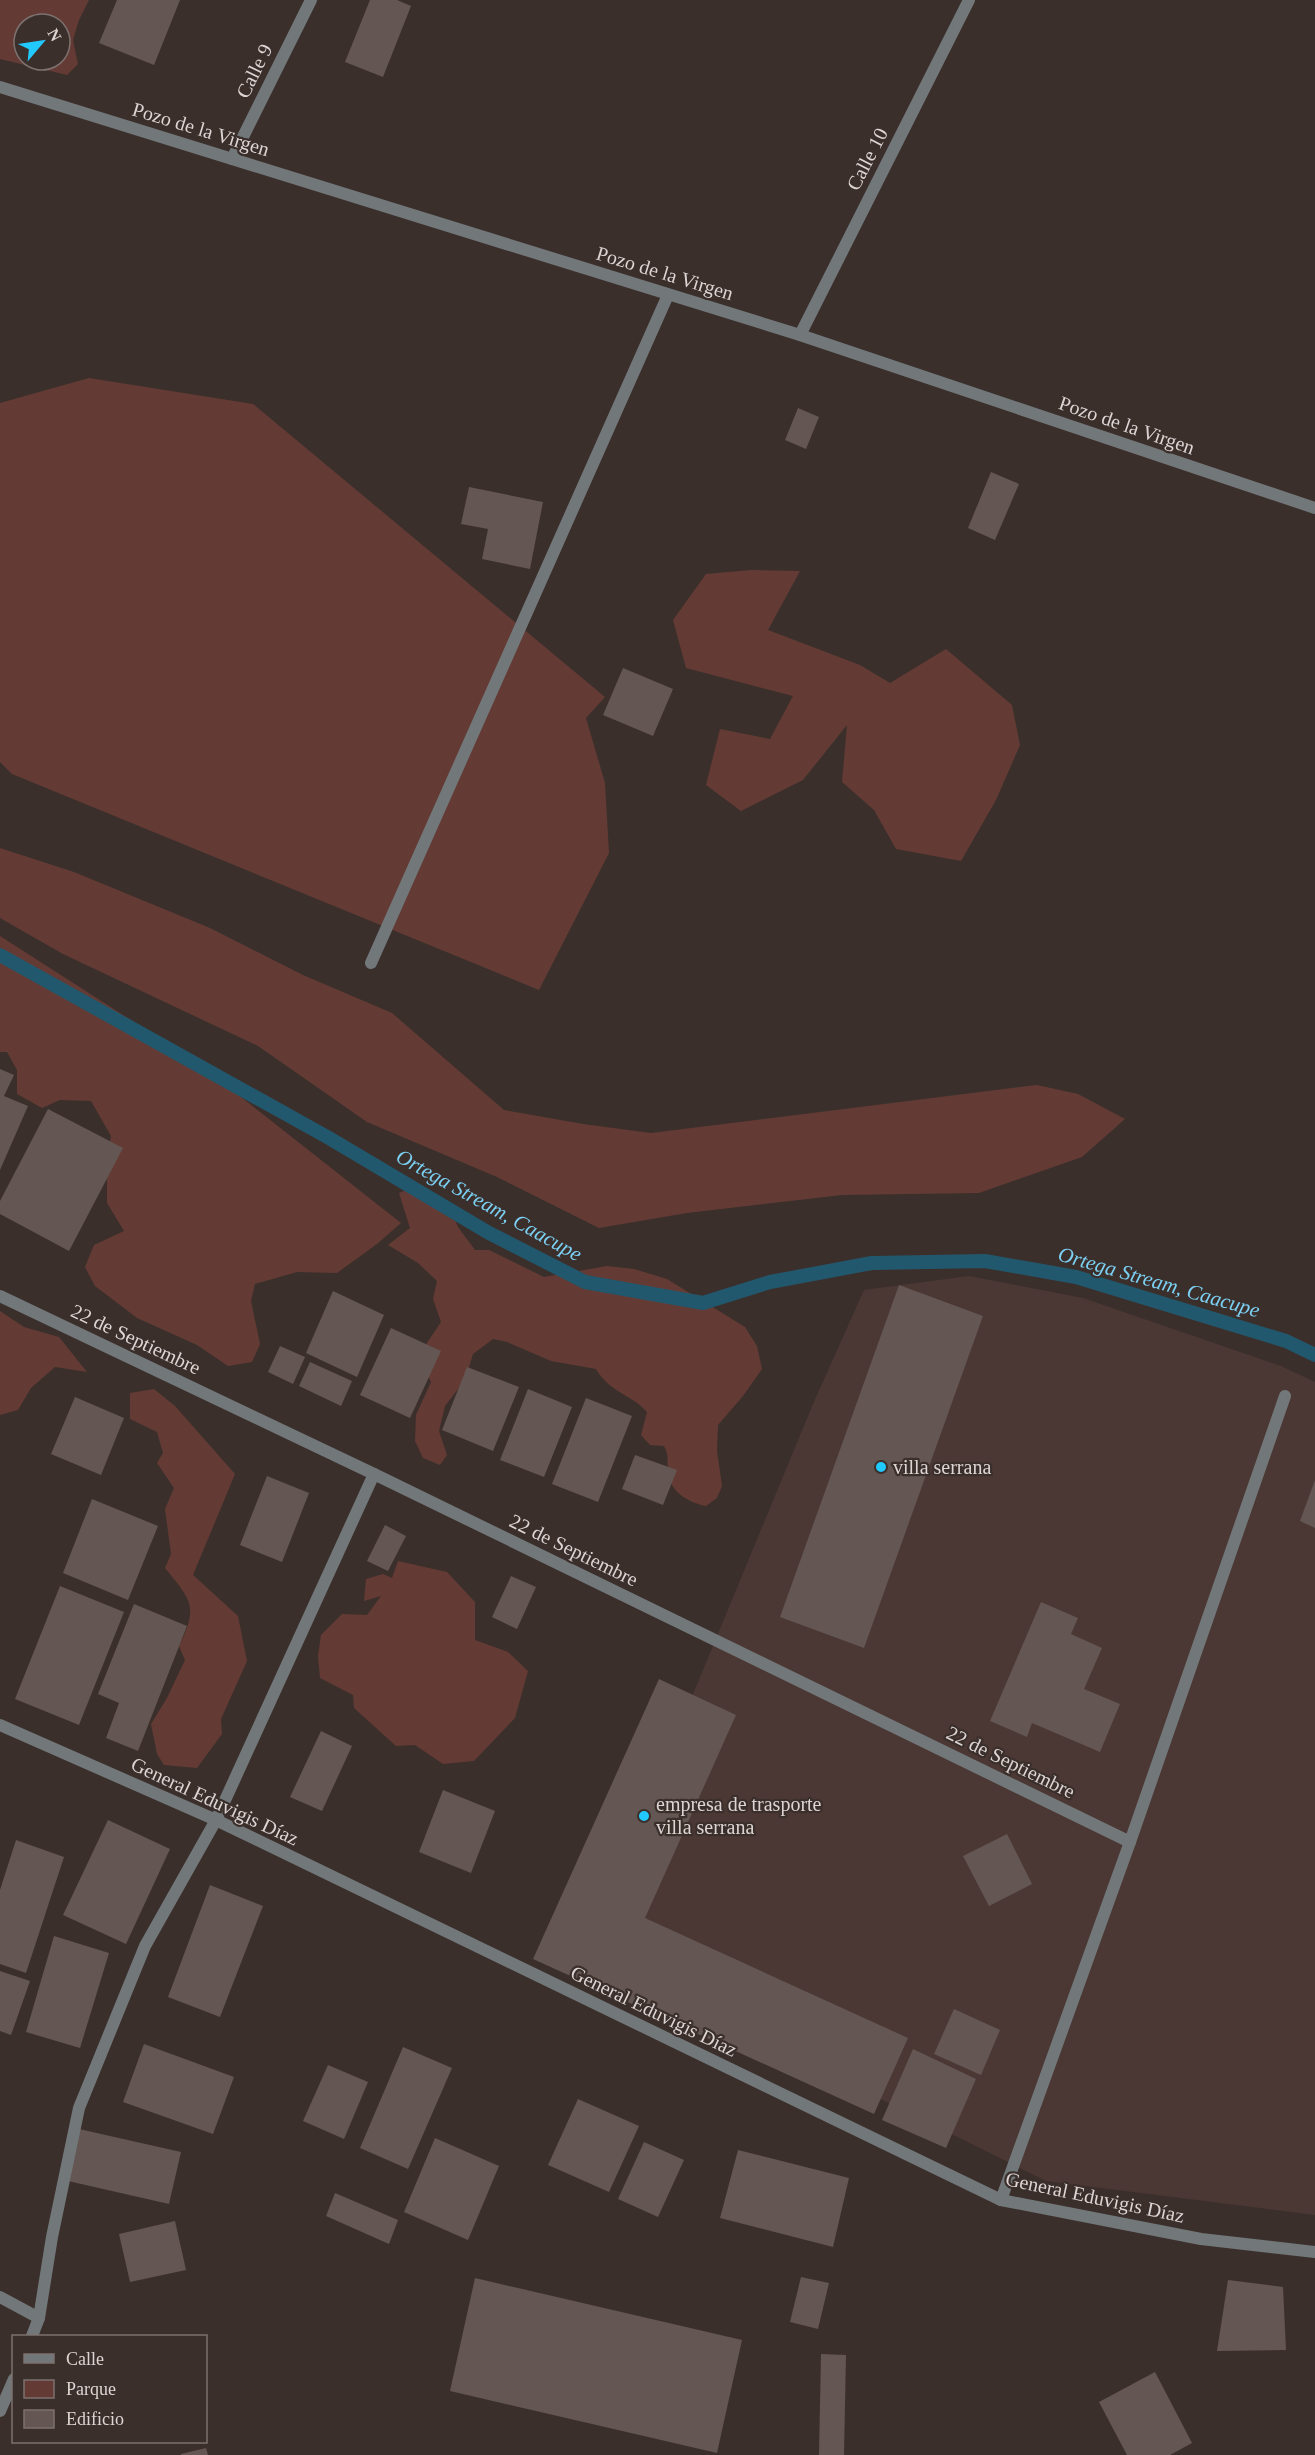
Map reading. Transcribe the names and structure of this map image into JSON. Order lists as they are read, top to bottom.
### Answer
{
  "streets": {
    "street": [
      "Calle 9",
      "Pozo de la Virgen",
      "Calle 10",
      "22 de Septiembre",
      "General Eduvigis Díaz"
    ]
  },
  "crossings": [
    ["Calle 9", "Pozo de la Virgen"],
    ["Pozo de la Virgen", "Calle 10"]
  ],
  "water": ["Ortega Stream, Caacupe"],
  "places": ["villa serrana", "empresa de trasporte villa serrana"],
  "legend": ["Calle", "Parque", "Edificio"],
  "north": "top right"
}
